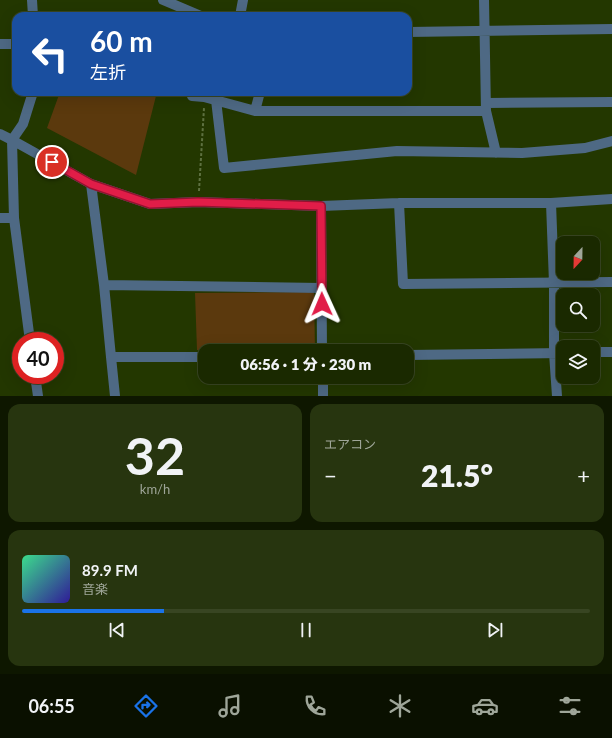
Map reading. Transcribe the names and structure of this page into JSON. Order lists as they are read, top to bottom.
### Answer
{
  "north": "bottom",
  "page": {
    "turn": ["60 m", "左折"],
    "limit": "40",
    "trip": "06:56 · 1 分 · 230 m",
    "tile": [
      ["32", "km/h"],
      "エアコン"
    ],
    "heat": ["−", "21.5°", "+"],
    "song": ["89.9 FM", "音楽"],
    "tabs": "06:55"
  }
}
